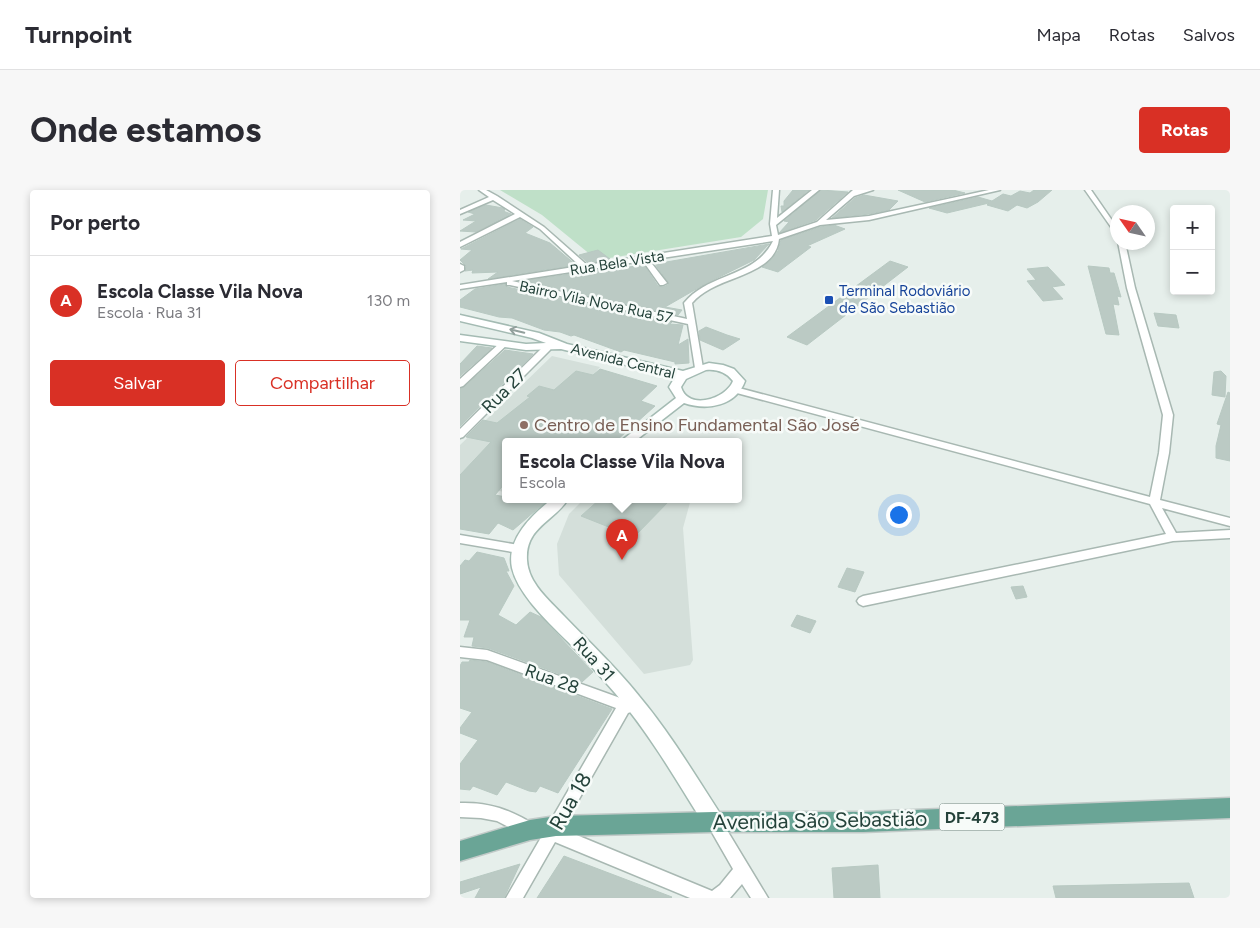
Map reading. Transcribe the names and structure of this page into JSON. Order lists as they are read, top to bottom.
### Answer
{
  "streets": {
    "main road": ["DF-473", "Avenida São Sebastião"],
    "street": [
      "Rua Bela Vista",
      "Bairro Vila Nova Rua 57",
      "Avenida Central",
      "Rua 27",
      "Rua 31",
      "Rua 28",
      "Rua 18"
    ]
  },
  "crossings": [
    ["Rua Bela Vista", "Bairro Vila Nova Rua 57"],
    ["Avenida Central", "Rua 27"],
    ["Rua 31", "Rua 28"],
    ["Rua 31", "Avenida São Sebastião"],
    ["Rua 28", "Rua 18"],
    ["Rua 18", "Avenida São Sebastião"]
  ],
  "places": {
    "transit": ["Terminal Rodoviário de São Sebastião"],
    "other": ["Centro de Ensino Fundamental São José"]
  },
  "north": "top left",
  "page": {
    "header": "Turnpoint",
    "nav": ["Mapa", "Rotas", "Salvos"],
    "buttons": [
      "Rotas",
      ["Salvar", "Compartilhar"]
    ],
    "title": "Onde estamos",
    "heading": "Por perto",
    "map_buttons": ["+", "−"],
    "list": [
      {
        "mark": "A",
        "name": "Escola Classe Vila Nova",
        "note": "Escola · Rua 31",
        "value": "130 m"
      }
    ],
    "popup": ["Escola Classe Vila Nova", "Escola"],
    "pins": "A"
  }
}
